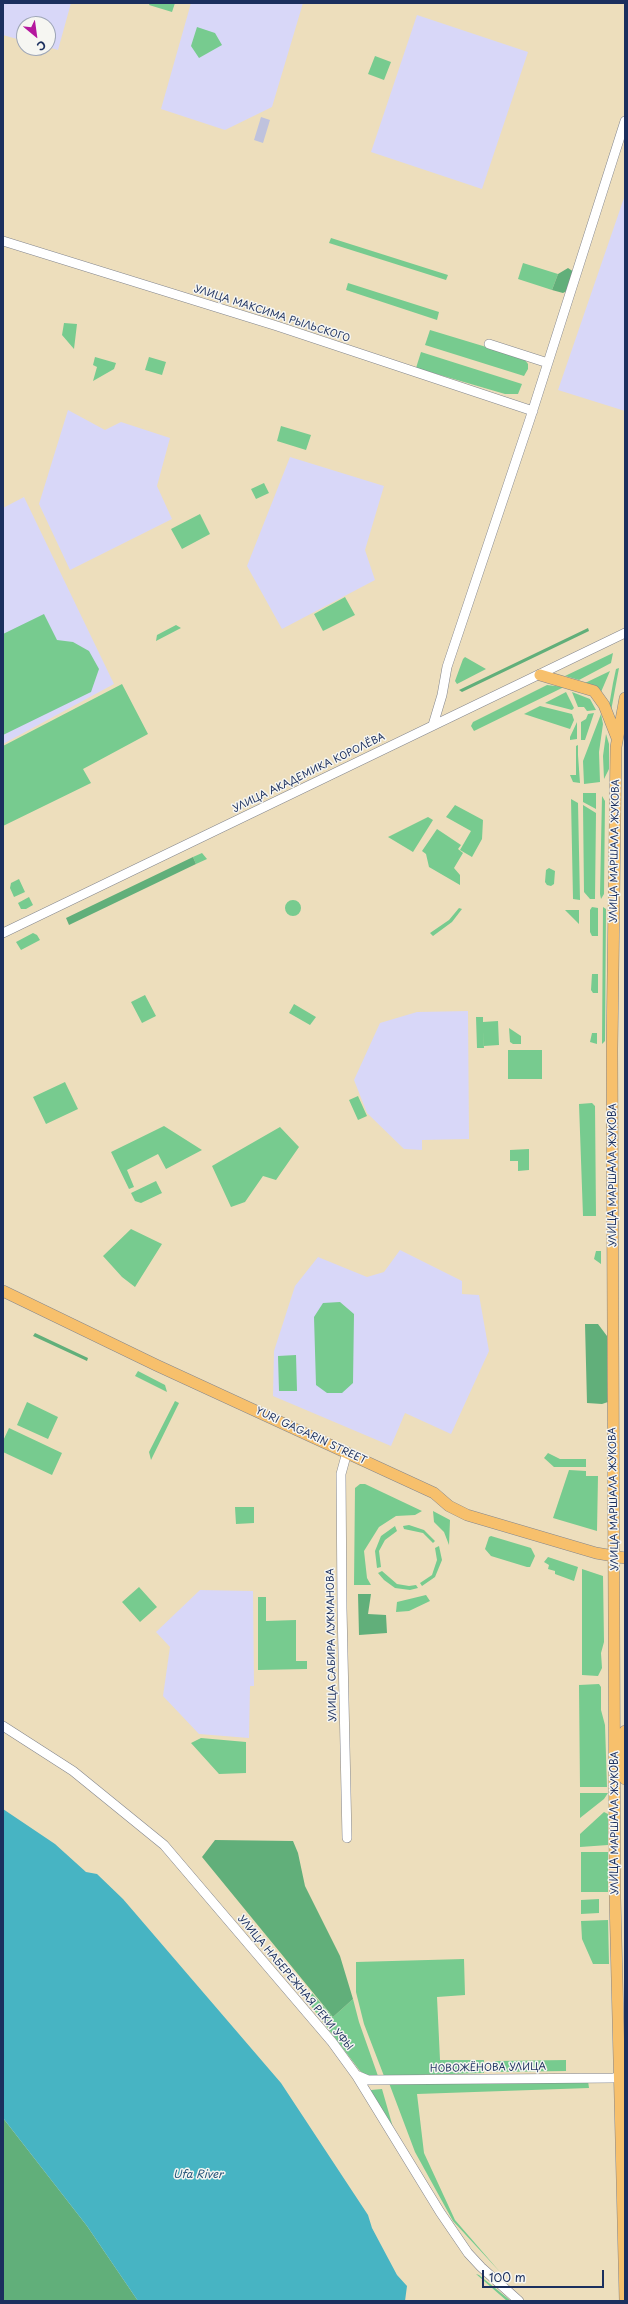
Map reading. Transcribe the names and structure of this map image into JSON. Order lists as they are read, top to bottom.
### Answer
{
  "streets": {
    "main road": ["УЛИЦА МАРШАЛА ЖУКОВА", "YURI GAGARIN STREET"],
    "street": [
      "УЛИЦА МАКСИМА РЫЛЬСКОГО",
      "УЛИЦА АКАДЕМИКА КОРОЛЁВА",
      "УЛИЦА САБИРА ЛУКМАНОВА",
      "УЛИЦА НАБЕРЕЖНАЯ РЕКИ УФЫ",
      "НОВОЖЁНОВА УЛИЦА"
    ]
  },
  "crossings": [
    ["УЛИЦА МАРШАЛА ЖУКОВА", "YURI GAGARIN STREET"],
    ["УЛИЦА МАРШАЛА ЖУКОВА", "НОВОЖЁНОВА УЛИЦА"],
    ["YURI GAGARIN STREET", "УЛИЦА САБИРА ЛУКМАНОВА"],
    ["УЛИЦА НАБЕРЕЖНАЯ РЕКИ УФЫ", "НОВОЖЁНОВА УЛИЦА"]
  ],
  "water": ["Ufa River"],
  "scale_bar": "100 m",
  "north": "bottom right"
}
